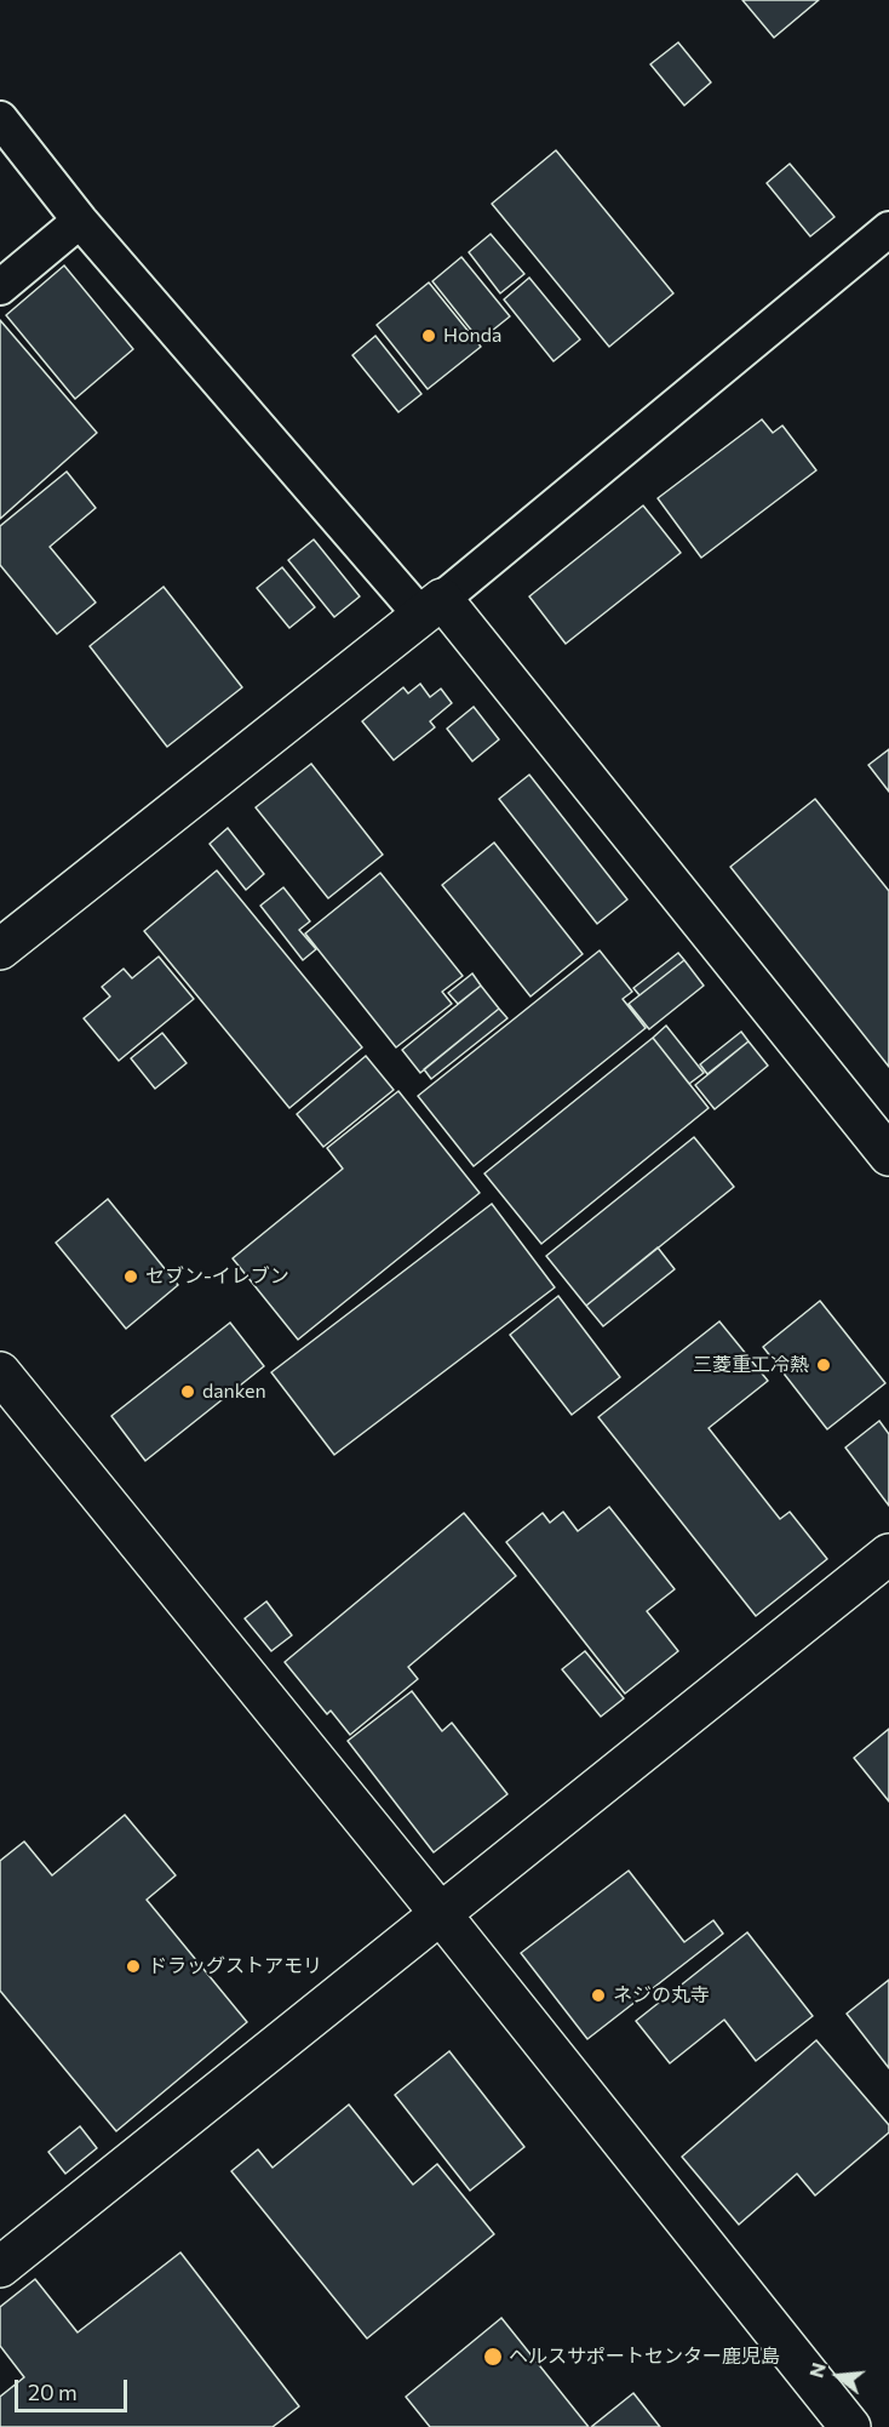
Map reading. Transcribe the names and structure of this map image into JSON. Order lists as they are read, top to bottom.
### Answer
{
  "places": [
    "Honda",
    "セブン-イレブン",
    "三菱重工冷熱",
    "danken",
    "ドラッグストアモリ",
    "ネジの丸寺",
    "ヘルスサポートセンター鹿児島"
  ],
  "scale_bar": "20 m",
  "north": "left"
}
